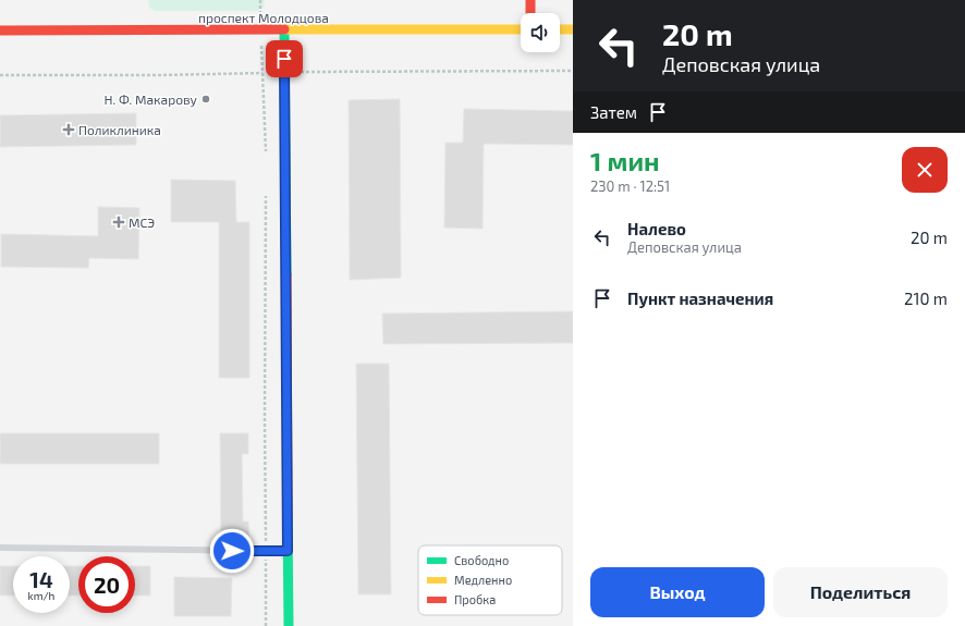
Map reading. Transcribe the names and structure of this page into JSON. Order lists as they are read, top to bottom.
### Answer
{
  "streets": {
    "street": ["проспект Молодцова"]
  },
  "places": {
    "other": ["Н. Ф. Макарову"],
    "health": ["Поликлиника", "МСЭ"]
  },
  "legend": ["Свободно", "Медленно", "Пробка"],
  "page": {
    "turn": ["20 m", "Деповская улица"],
    "then": "Затем",
    "heading": ["1 мин", "230 m · 12:51"],
    "list": [
      {
        "name": "Налево",
        "note": "Деповская улица",
        "value": "20 m"
      },
      {
        "name": "Пункт назначения",
        "value": "210 m"
      }
    ],
    "speed": "14 km/h",
    "limit": "20",
    "buttons": ["Выход", "Поделиться"]
  }
}
